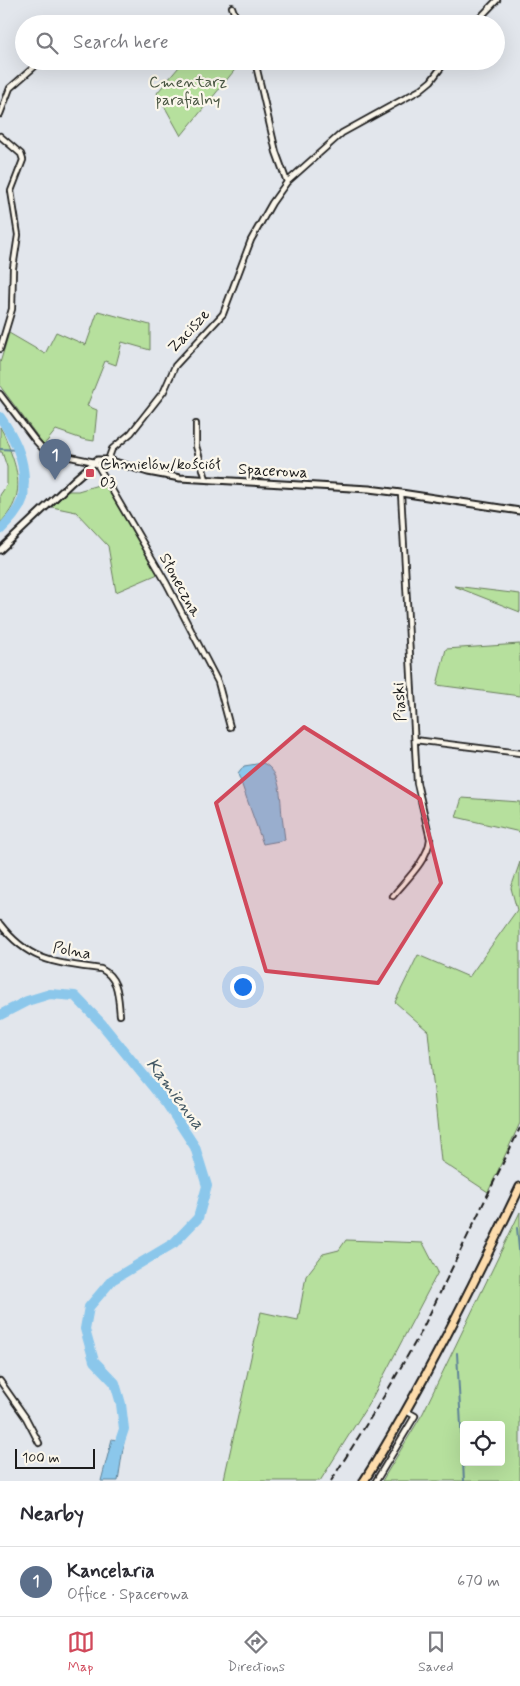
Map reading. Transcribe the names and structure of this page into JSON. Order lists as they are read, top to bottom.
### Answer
{
  "streets": {
    "street": [
      "Zacisze",
      "Spacerowa",
      "Słoneczna",
      "Piaski",
      "Polna"
    ]
  },
  "crossings": [
    ["Zacisze", "Spacerowa"],
    ["Spacerowa", "Słoneczna"],
    ["Spacerowa", "Piaski"]
  ],
  "water": ["Kamienna"],
  "parks": ["Cmentarz parafialny"],
  "places": {
    "transit": ["Chmielów/kościół 03"]
  },
  "scale_bar": "100 m",
  "page": {
    "search": "Search here",
    "pins": "1",
    "scale": "100 m",
    "heading": "Nearby",
    "list": [
      {
        "mark": "1",
        "name": "Kancelaria",
        "note": "Office · Spacerowa",
        "value": "670 m"
      }
    ],
    "nav": ["Map", "Directions", "Saved"]
  }
}
